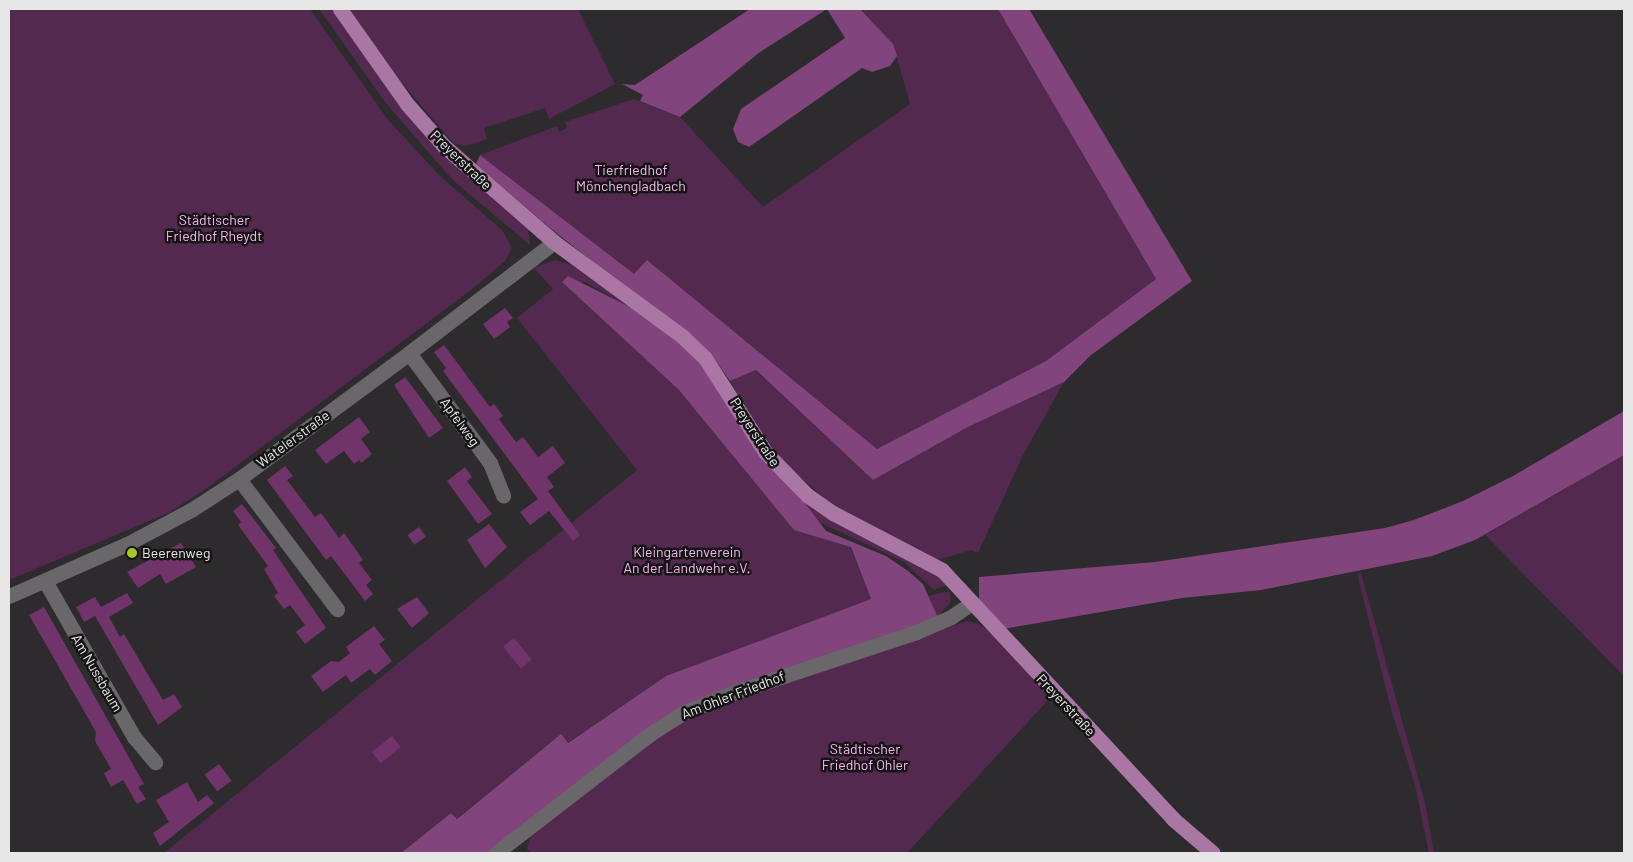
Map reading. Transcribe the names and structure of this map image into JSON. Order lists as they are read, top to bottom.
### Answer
{
  "streets": {
    "main road": ["Preyerstraße"],
    "street": [
      "Apfelweg",
      "Watelerstraße",
      "Am Nussbaum",
      "Am Ohler Friedhof"
    ]
  },
  "crossings": [
    ["Preyerstraße", "Watelerstraße"],
    ["Preyerstraße", "Am Ohler Friedhof"],
    ["Apfelweg", "Watelerstraße"],
    ["Watelerstraße", "Am Nussbaum"]
  ],
  "parks": [
    "Tierfriedhof Mönchengladbach",
    "Städtischer Friedhof Rheydt",
    "Kleingartenverein An der Landwehr e.V.",
    "Städtischer Friedhof Ohler"
  ],
  "places": ["Beerenweg"]
}
